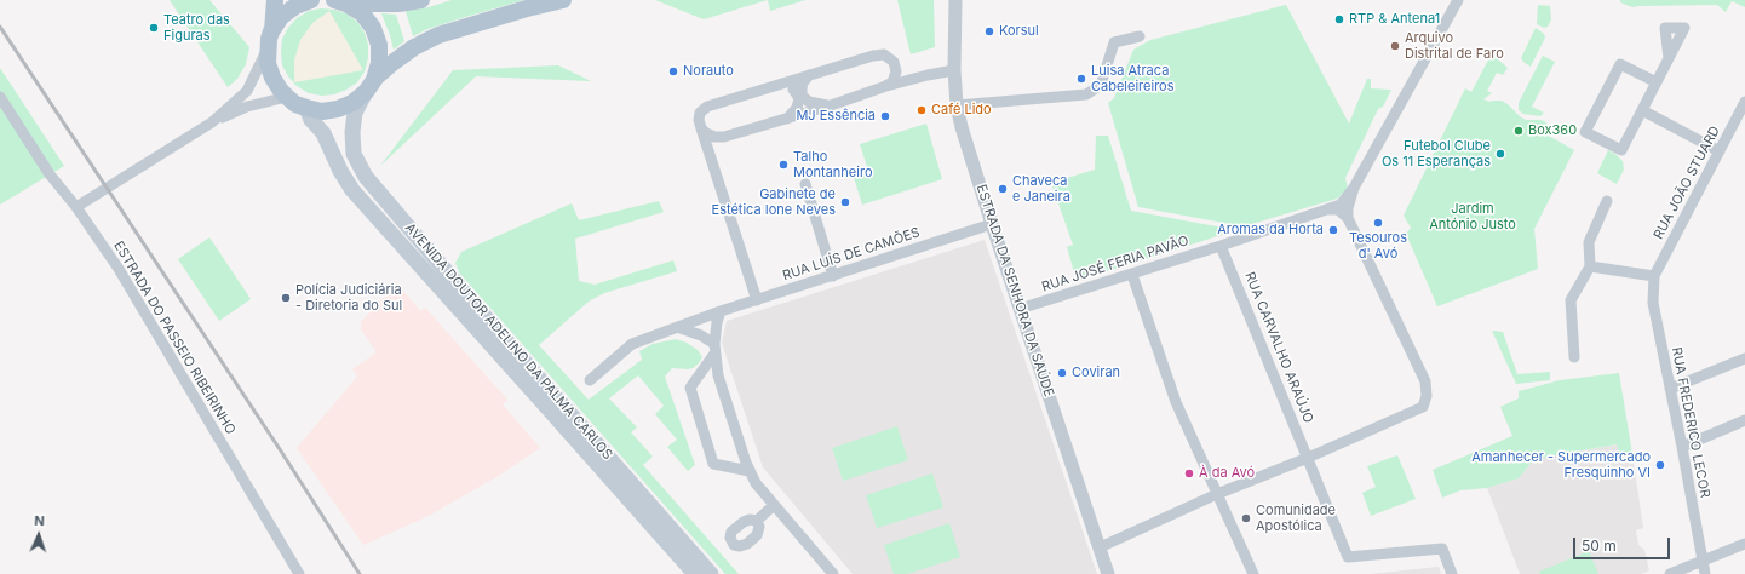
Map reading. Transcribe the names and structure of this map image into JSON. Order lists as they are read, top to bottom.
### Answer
{
  "streets": {
    "main road": ["AVENIDA DOUTOR ADELINO DA PALMA CARLOS"],
    "street": [
      "RUA JOÃO STUARD",
      "RUA LUÍS DE CAMÕES",
      "RUA JOSÉ FERIA PAVÃO",
      "ESTRADA DA SENHORA DA SAÚDE",
      "ESTRADA DO PASSEIO RIBEIRINHO",
      "RUA CARVALHO ARAÚJO",
      "RUA FREDERICO LECOR"
    ]
  },
  "crossings": [
    ["RUA JOÃO STUARD", "RUA FREDERICO LECOR"],
    ["RUA LUÍS DE CAMÕES", "ESTRADA DA SENHORA DA SAÚDE"],
    ["RUA JOSÉ FERIA PAVÃO", "ESTRADA DA SENHORA DA SAÚDE"],
    ["RUA JOSÉ FERIA PAVÃO", "RUA CARVALHO ARAÚJO"]
  ],
  "parks": ["Jardim António Justo"],
  "places": [
    "RTP & Antena1",
    "Teatro das Figuras",
    "Korsul",
    "Arquivo Distrital de Faro",
    "Norauto",
    "Luisa Atraca Cabeleireiros",
    "Café Lido",
    "MJ Essência",
    "Box360",
    "Futebol Clube Os 11 Esperanças",
    "Talho Montanheiro",
    "Chaveca e Janeira",
    "Gabinete de Estética Ione Neves",
    "Tesouros d' Avó",
    "Aromas da Horta",
    "Polícia Judiciária - Diretoria do Sul",
    "Coviran",
    "Amanhecer - Supermercado Fresquinho VI",
    "À da Avó",
    "Comunidade Apostólica"
  ],
  "scale_bar": "50 m",
  "north": "top"
}
